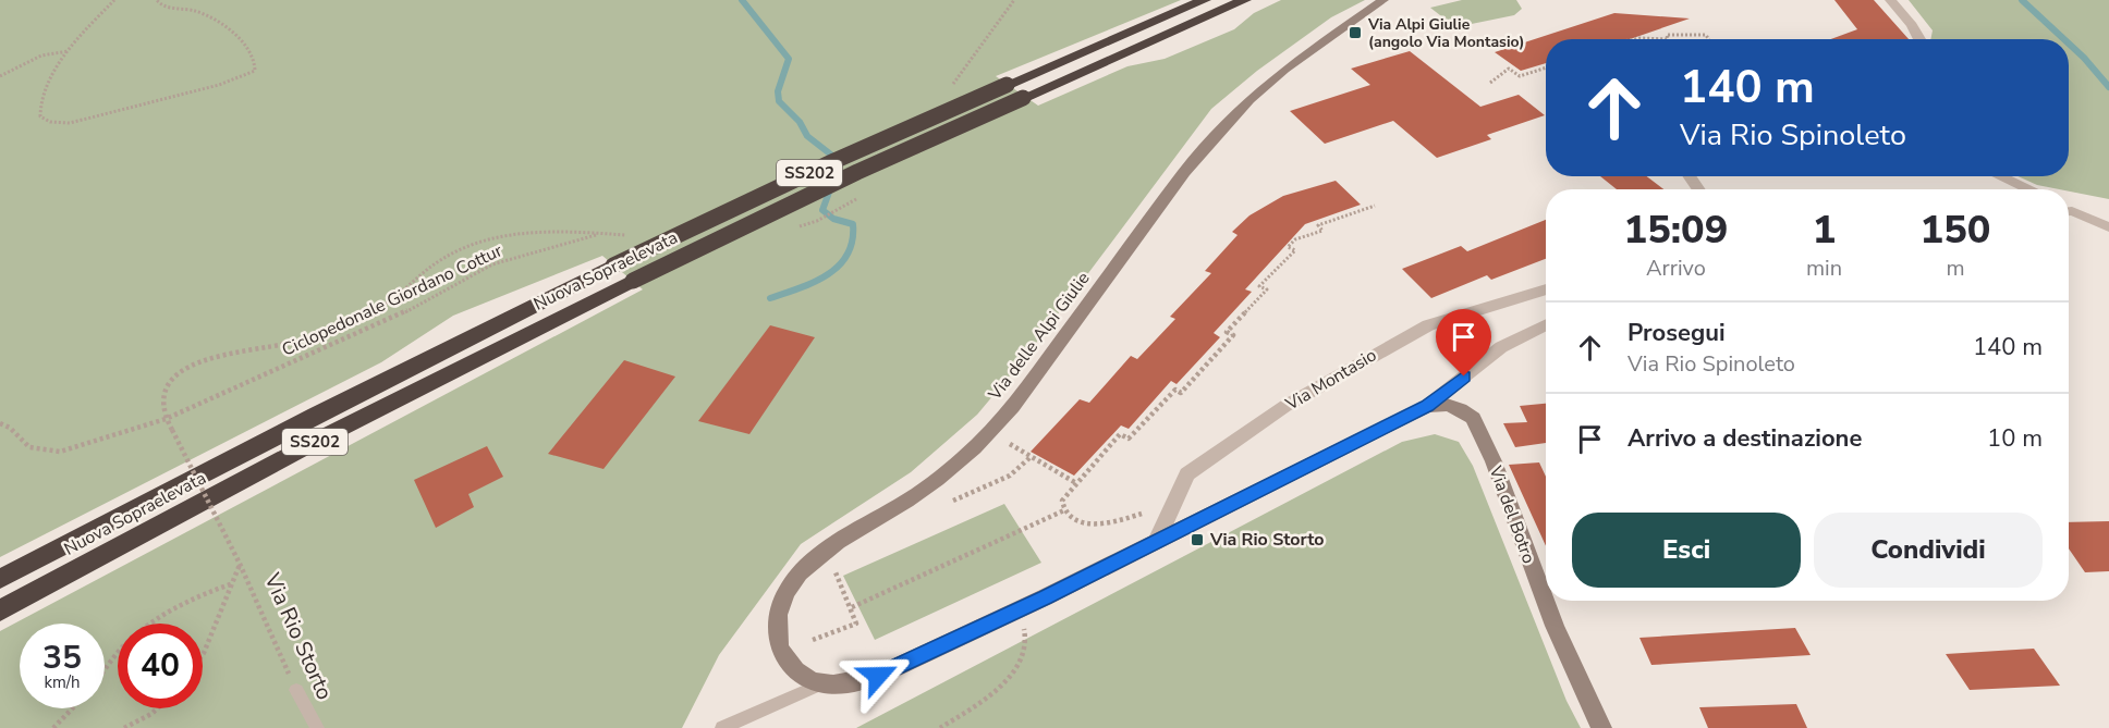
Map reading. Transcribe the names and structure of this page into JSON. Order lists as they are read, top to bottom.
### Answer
{
  "streets": {
    "highway": ["SS202", "Nuova Sopraelevata"],
    "street": ["Via delle Alpi Giulie", "Via Montasio", "Via del Botro"],
    "lane": ["Via Rio Storto"],
    "path": ["Ciclopedonale Giordano Cottur"]
  },
  "crossings": [
    ["Ciclopedonale Giordano Cottur", "Via Rio Storto"]
  ],
  "places": {
    "transit": ["Via Alpi Giulie (angolo Via Montasio)", "Via Rio Storto"]
  },
  "page": {
    "turn": ["140 m", "Via Rio Spinoleto"],
    "eta": [
      "15:09",
      "Arrivo",
      "1",
      "min",
      "150",
      "m"
    ],
    "list": [
      {
        "name": "Prosegui",
        "note": "Via Rio Spinoleto",
        "value": "140 m"
      },
      {
        "name": "Arrivo a destinazione",
        "value": "10 m"
      }
    ],
    "buttons": ["Esci", "Condividi"],
    "speed": "35 km/h",
    "limit": "40"
  }
}
